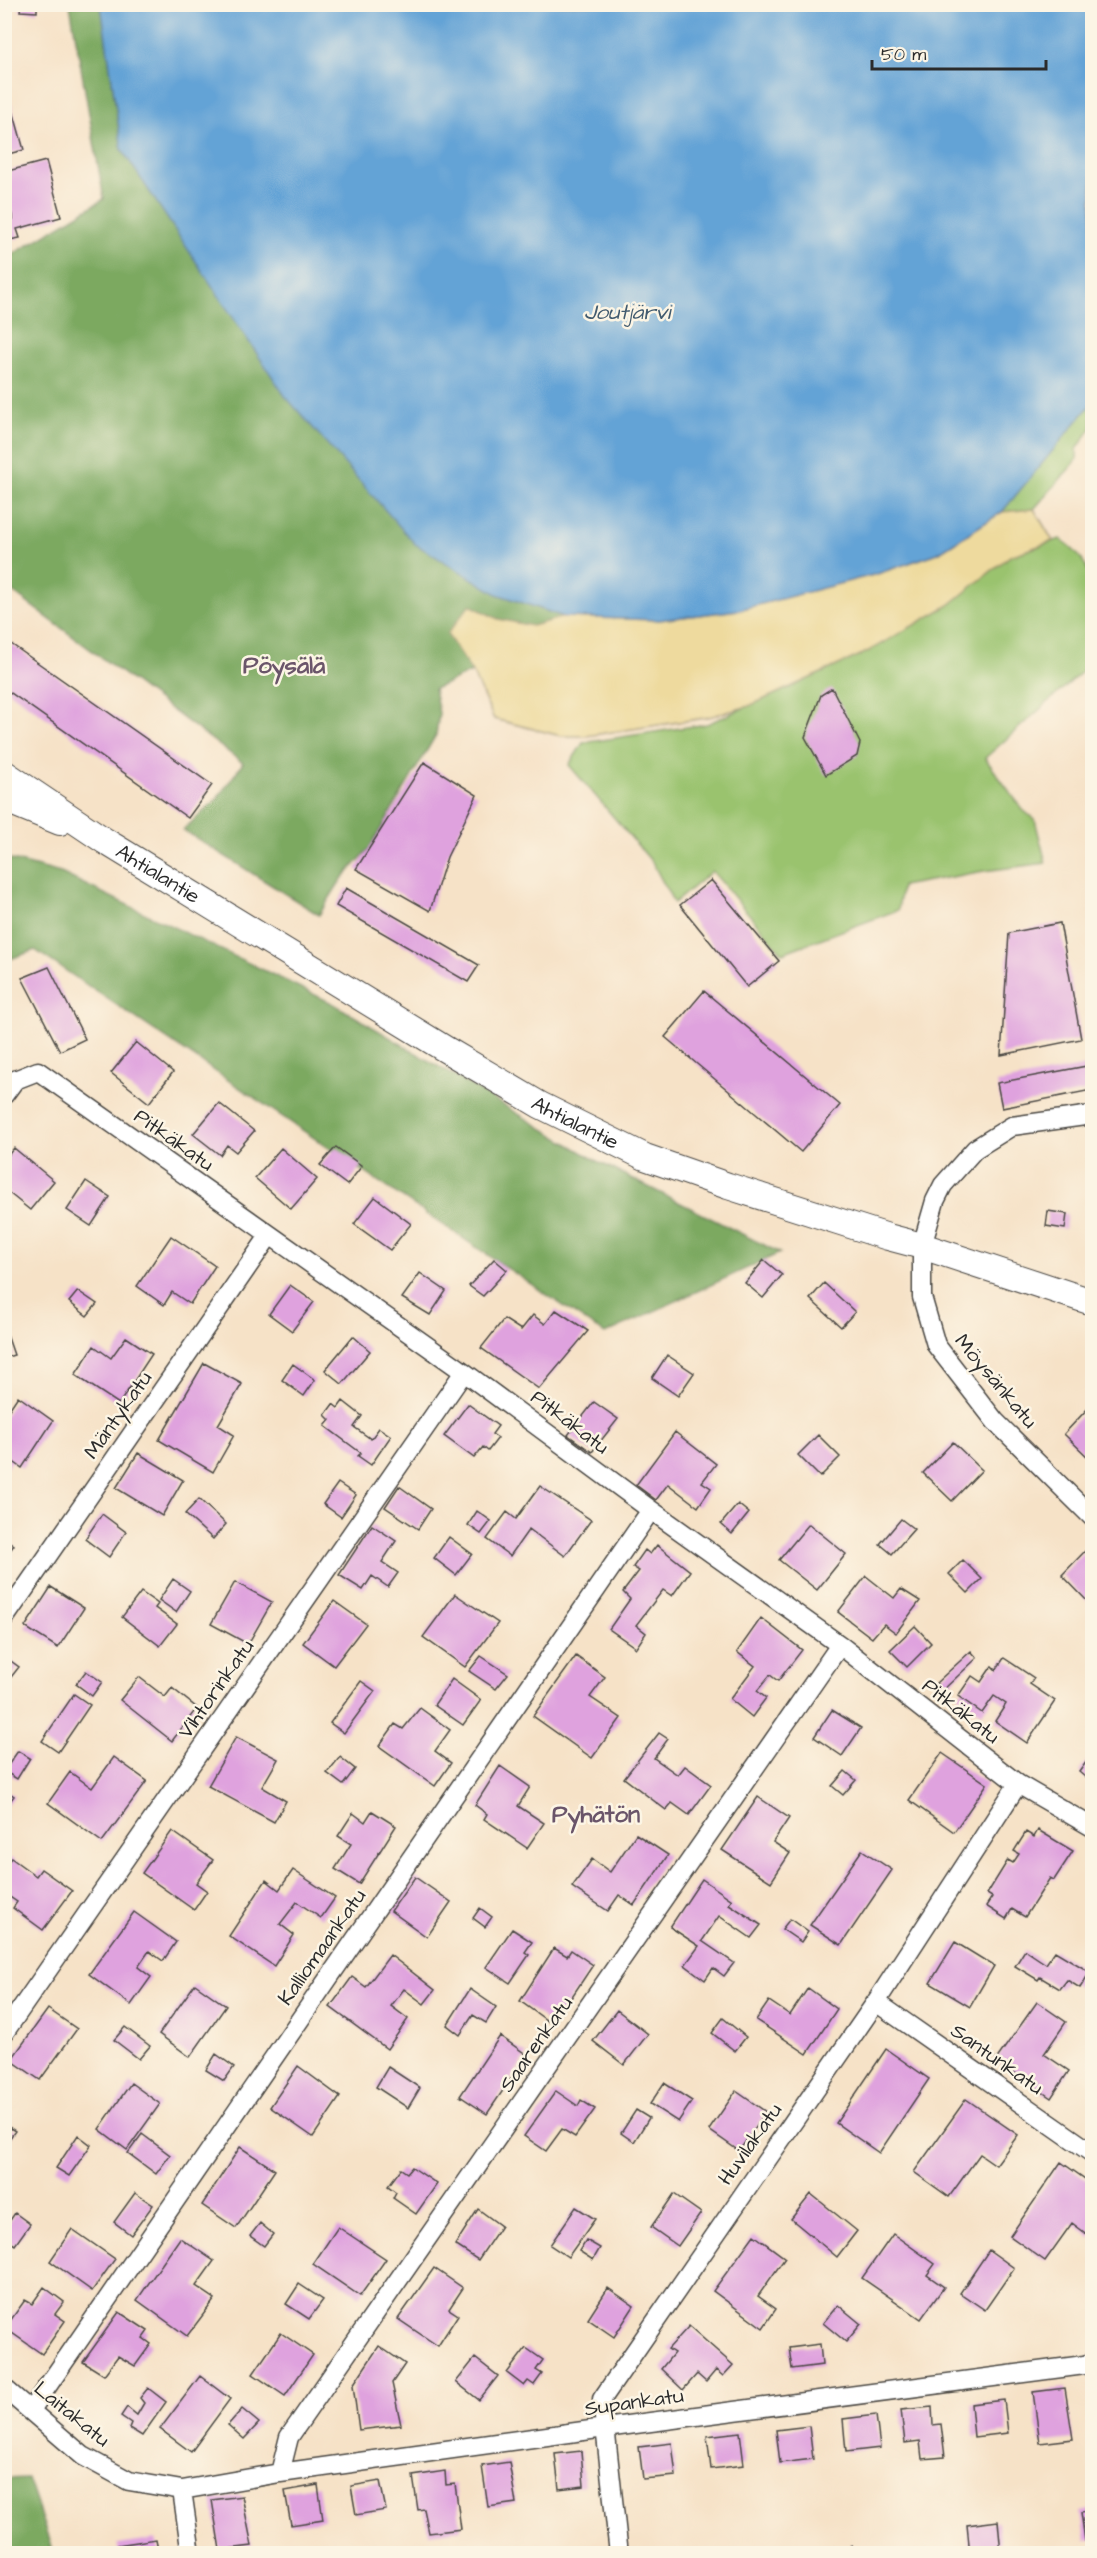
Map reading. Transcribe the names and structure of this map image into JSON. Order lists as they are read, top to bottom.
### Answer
{
  "streets": {
    "main road": ["Ahtialantie"],
    "street": [
      "Pitkäkatu",
      "Möysänkatu",
      "Mäntykatu",
      "Vihtorinkatu",
      "Kalliomaankatu",
      "Saarenkatu",
      "Santunkatu",
      "Huvilakatu",
      "Supankatu",
      "Laitakatu"
    ]
  },
  "crossings": [
    ["Ahtialantie", "Möysänkatu"],
    ["Pitkäkatu", "Mäntykatu"],
    ["Pitkäkatu", "Vihtorinkatu"],
    ["Pitkäkatu", "Kalliomaankatu"],
    ["Pitkäkatu", "Saarenkatu"],
    ["Pitkäkatu", "Huvilakatu"],
    ["Kalliomaankatu", "Laitakatu"],
    ["Saarenkatu", "Supankatu"],
    ["Santunkatu", "Huvilakatu"],
    ["Huvilakatu", "Supankatu"],
    ["Supankatu", "Laitakatu"]
  ],
  "districts": ["Pöysälä", "Pyhätön"],
  "water": ["Joutjärvi"],
  "scale_bar": "50 m"
}
